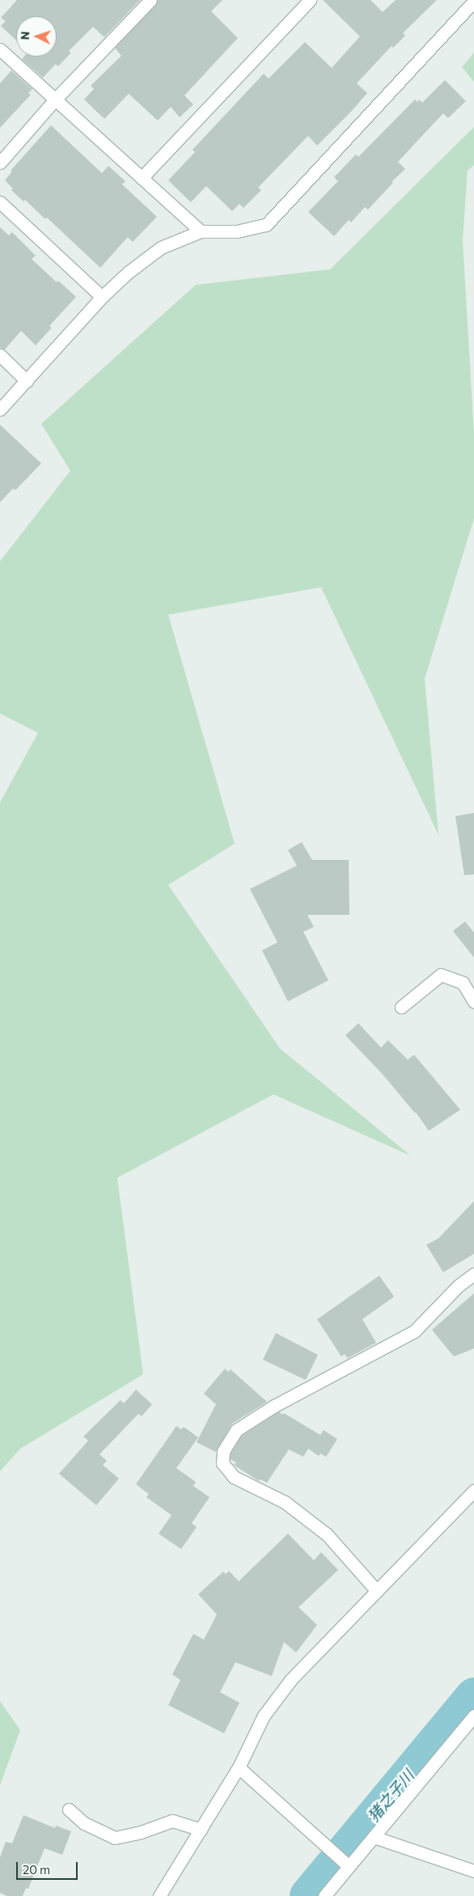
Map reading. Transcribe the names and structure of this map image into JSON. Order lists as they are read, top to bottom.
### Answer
{
  "water": ["猪之子川"],
  "scale_bar": "20 m",
  "north": "left"
}
